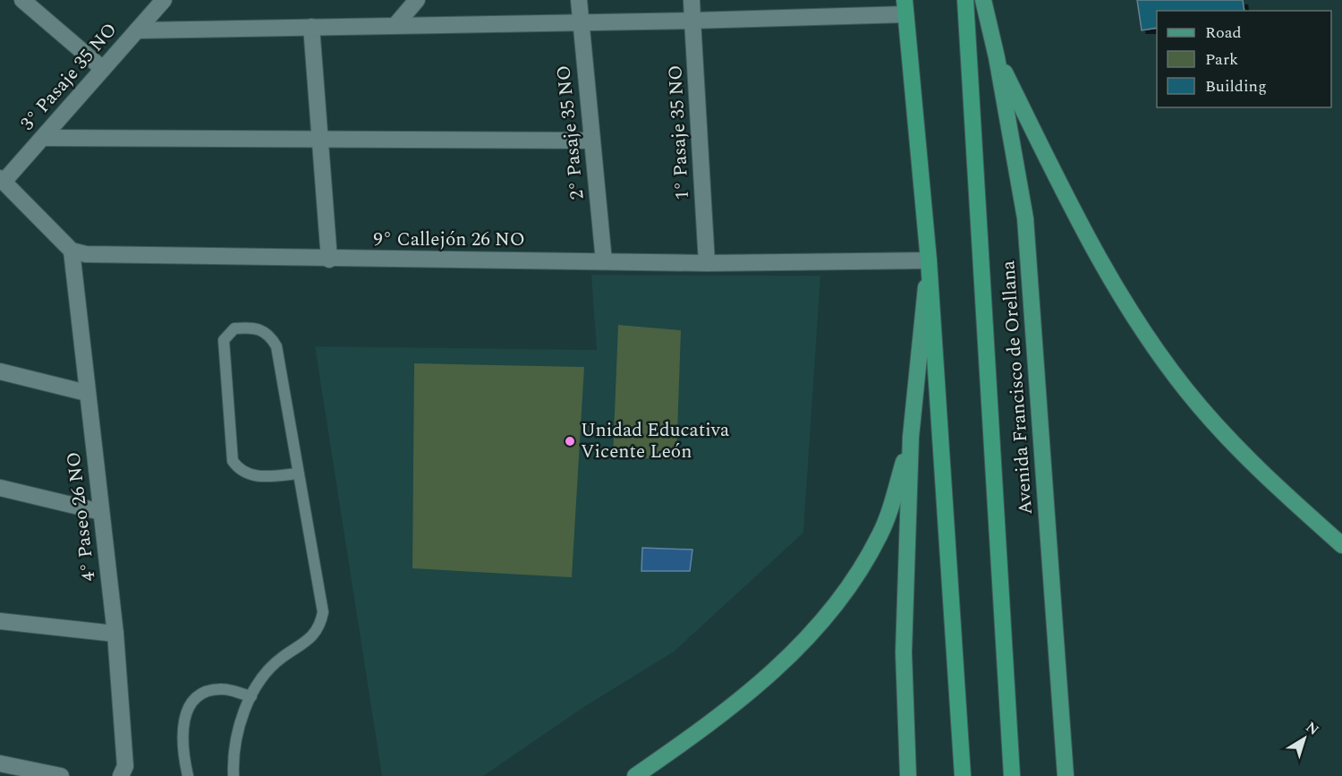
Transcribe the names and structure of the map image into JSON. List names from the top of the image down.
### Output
{
  "streets": {
    "highway": ["Avenida Francisco de Orellana"],
    "street": [
      "3° Pasaje 35 NO",
      "2° Pasaje 35 NO",
      "1° Pasaje 35 NO",
      "9° Callejón 26 NO",
      "4° Paseo 26 NO"
    ]
  },
  "crossings": [
    ["2° Pasaje 35 NO", "9° Callejón 26 NO"],
    ["1° Pasaje 35 NO", "9° Callejón 26 NO"],
    ["9° Callejón 26 NO", "4° Paseo 26 NO"]
  ],
  "places": ["Unidad Educativa Vicente León"],
  "legend": ["Road", "Park", "Building"],
  "north": "top right"
}
